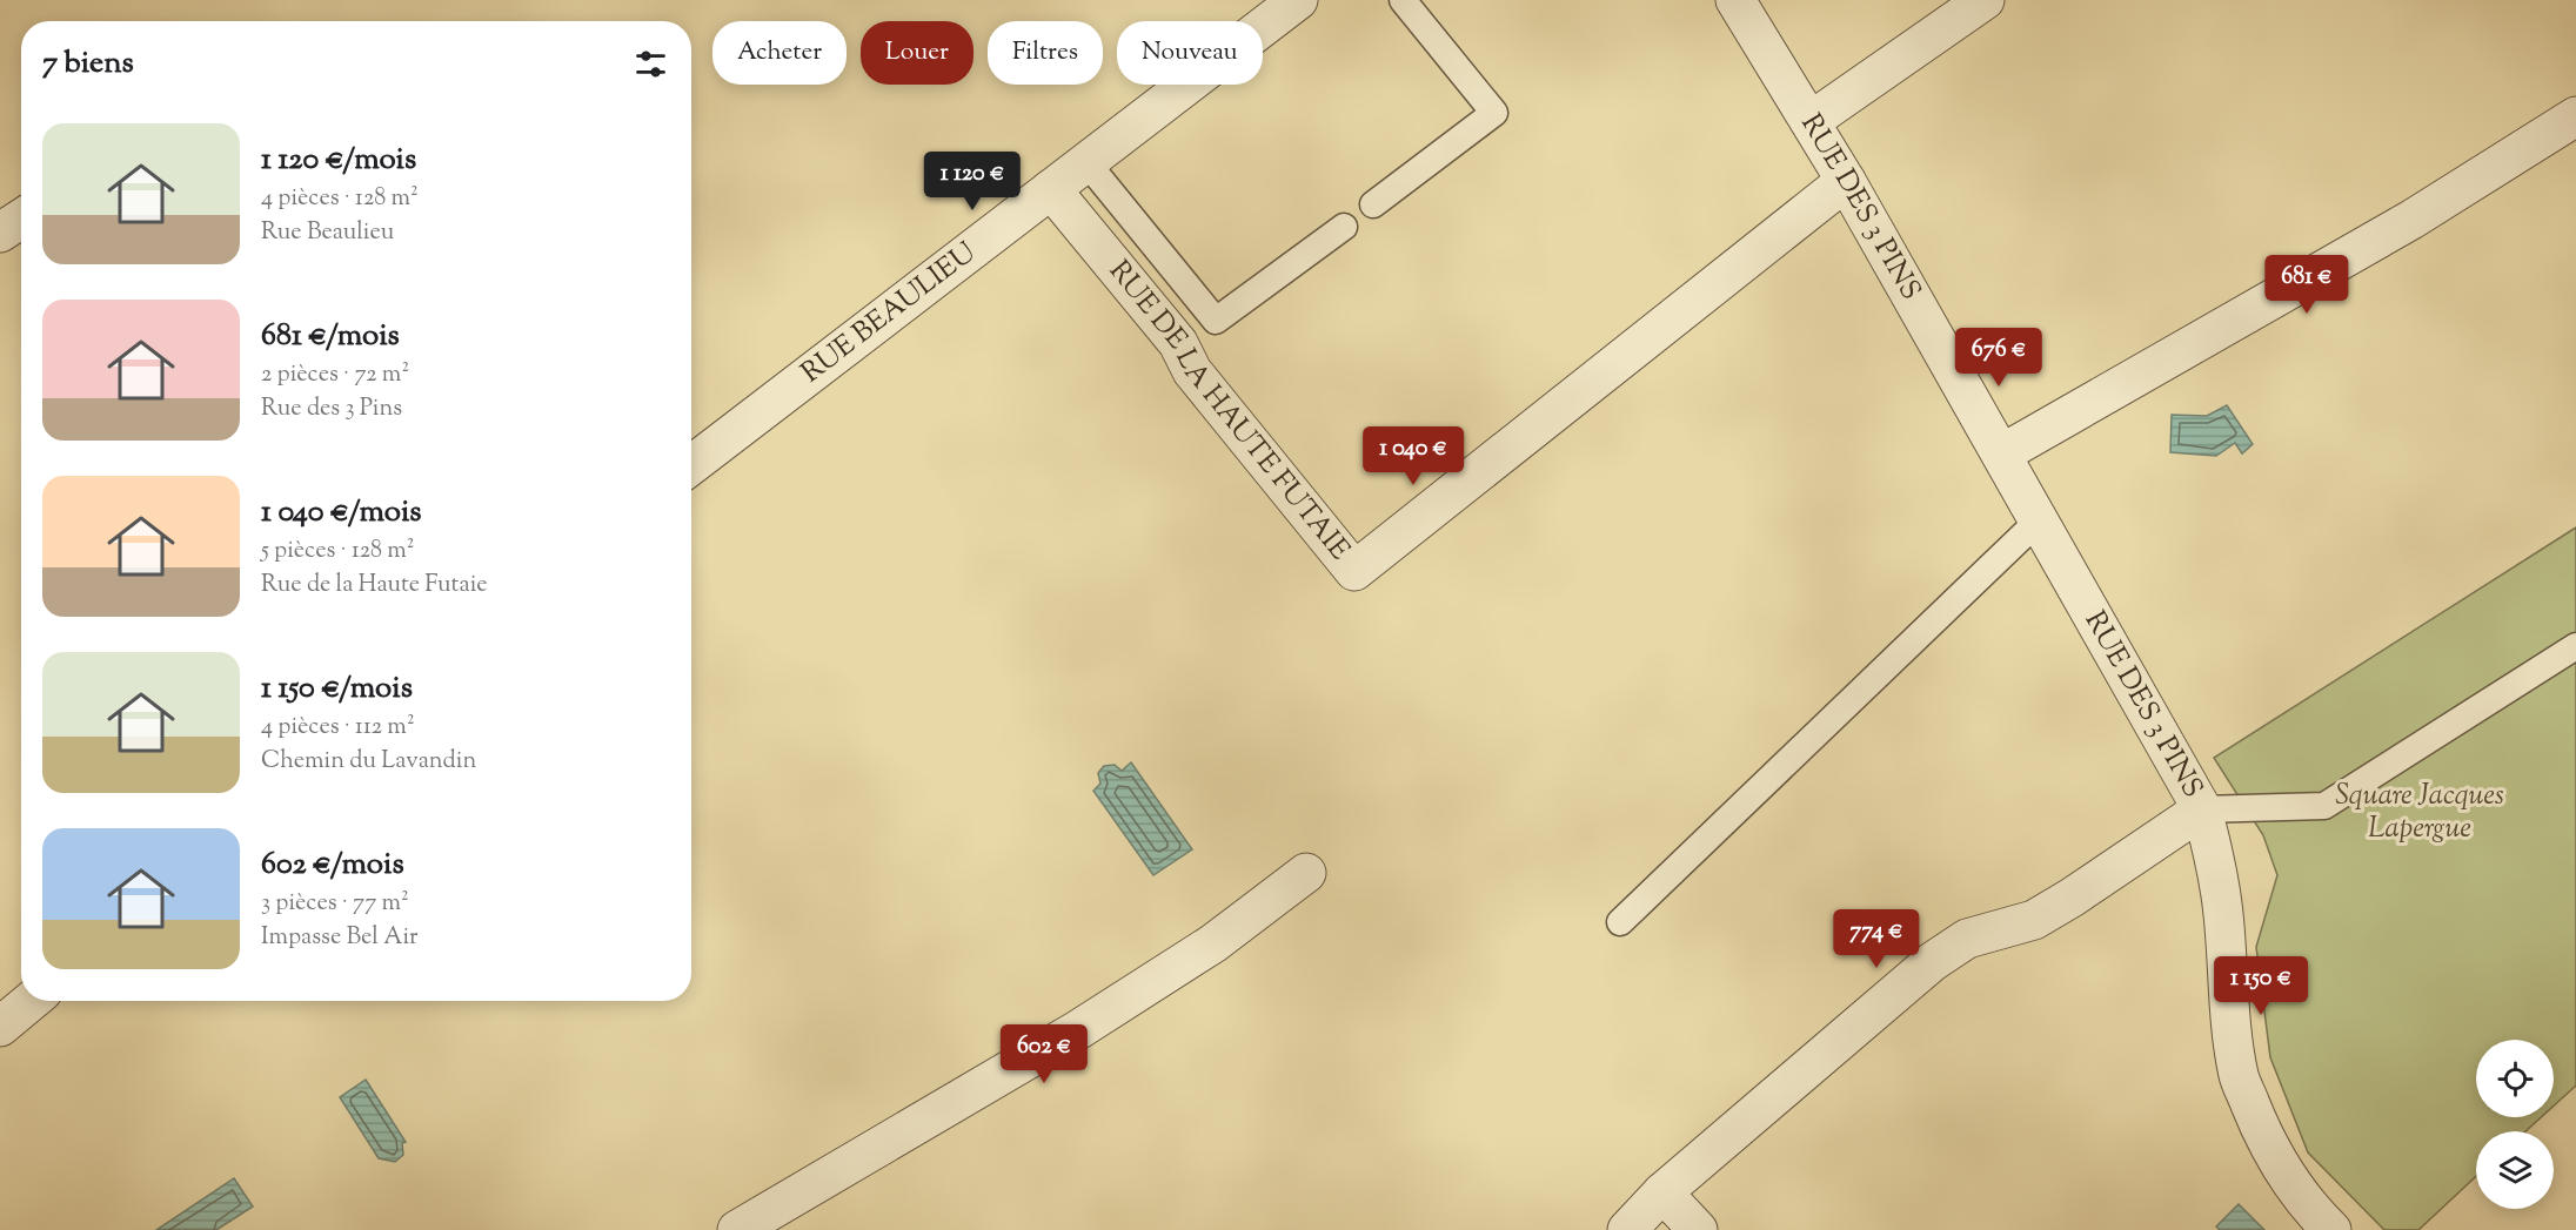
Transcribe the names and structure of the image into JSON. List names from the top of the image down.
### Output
{
  "streets": {
    "street": ["RUE DES 3 PINS", "RUE BEAULIEU", "RUE DE LA HAUTE FUTAIE"]
  },
  "crossings": [
    ["RUE DES 3 PINS", "RUE DE LA HAUTE FUTAIE"],
    ["RUE BEAULIEU", "RUE DE LA HAUTE FUTAIE"]
  ],
  "parks": ["Square Jacques Lapergue"],
  "page": {
    "chip": [
      "Acheter",
      "Louer",
      "Filtres",
      "Nouveau"
    ],
    "heading": "7 biens",
    "list": [
      {
        "name": "1 120 €/mois",
        "note": "4 pièces · 128 m² · Rue Beaulieu"
      },
      {
        "name": "681 €/mois",
        "note": "2 pièces · 72 m² · Rue des 3 Pins"
      },
      {
        "name": "1 040 €/mois",
        "note": "5 pièces · 128 m² · Rue de la Haute Futaie"
      },
      {
        "name": "1 150 €/mois",
        "note": "4 pièces · 112 m² · Chemin du Lavandin"
      },
      {
        "name": "602 €/mois",
        "note": "3 pièces · 77 m² · Impasse Bel Air"
      }
    ],
    "price": [
      "1 120 €",
      "681 €",
      "676 €",
      "1 040 €",
      "774 €",
      "1 150 €",
      "602 €"
    ]
  }
}
